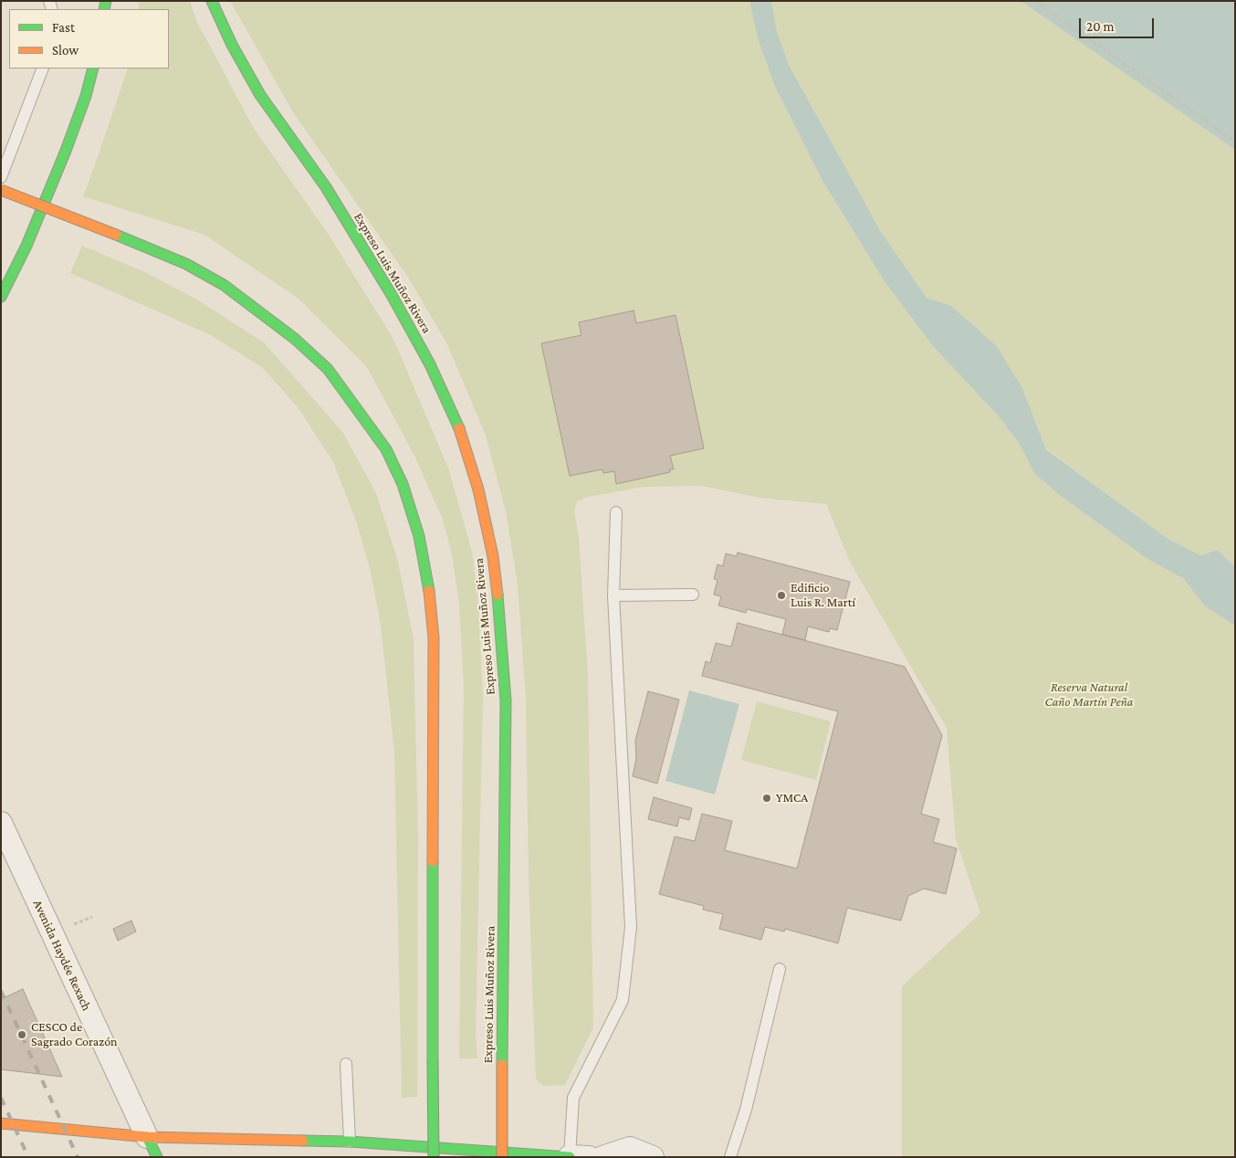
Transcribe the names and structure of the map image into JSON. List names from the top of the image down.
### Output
{
  "streets": {
    "main road": ["Expreso Luis Muñoz Rivera"],
    "street": ["Avenida Haydée Rexach"]
  },
  "parks": ["Reserva Natural Caño Martín Peña"],
  "places": ["Edificio Luis R. Martí", "YMCA", "CESCO de Sagrado Corazón"],
  "legend": ["Fast", "Slow"],
  "scale_bar": "20 m"
}
